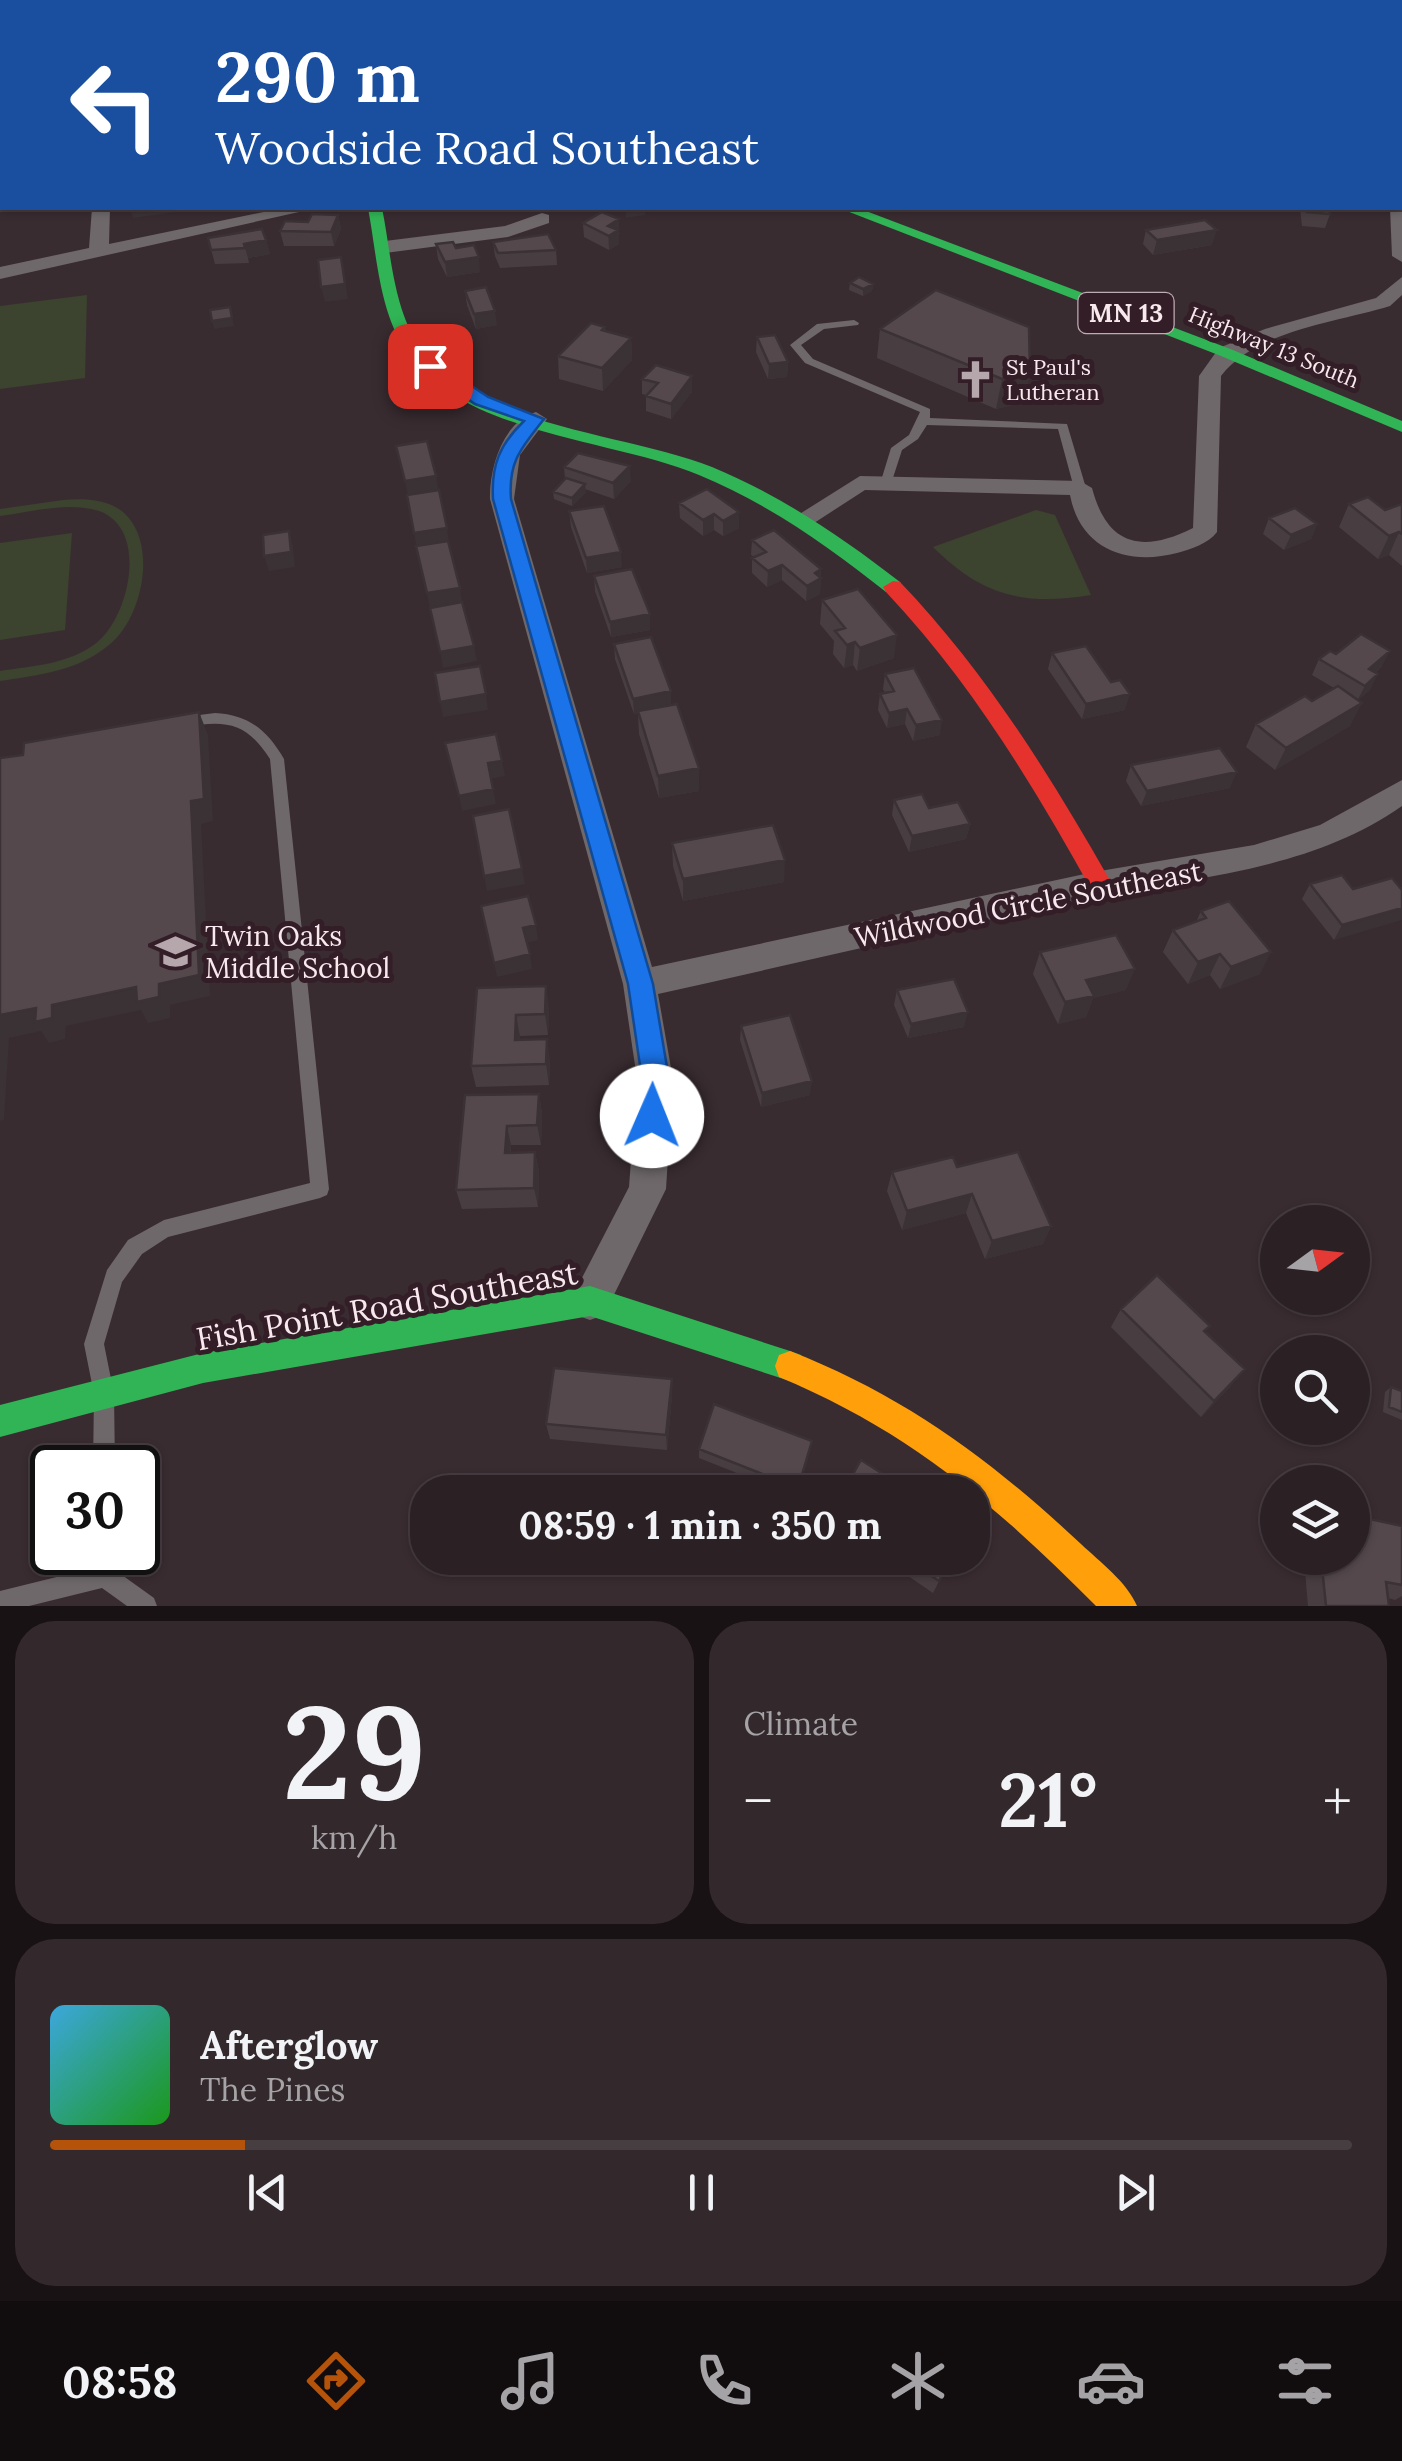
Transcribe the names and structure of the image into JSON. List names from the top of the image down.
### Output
{
  "streets": {
    "street": [
      "MN 13",
      "Highway 13 South",
      "Wildwood Circle Southeast",
      "Fish Point Road Southeast"
    ]
  },
  "places": {
    "church": ["St Paul's Lutheran"],
    "school or university": ["Twin Oaks Middle School"]
  },
  "north": "right",
  "page": {
    "turn": ["290 m", "Woodside Road Southeast"],
    "limit": "30",
    "trip": "08:59 · 1 min · 350 m",
    "tile": [
      ["29", "km/h"],
      "Climate"
    ],
    "heat": ["−", "21°", "+"],
    "song": ["Afterglow", "The Pines"],
    "tabs": "08:58"
  }
}
